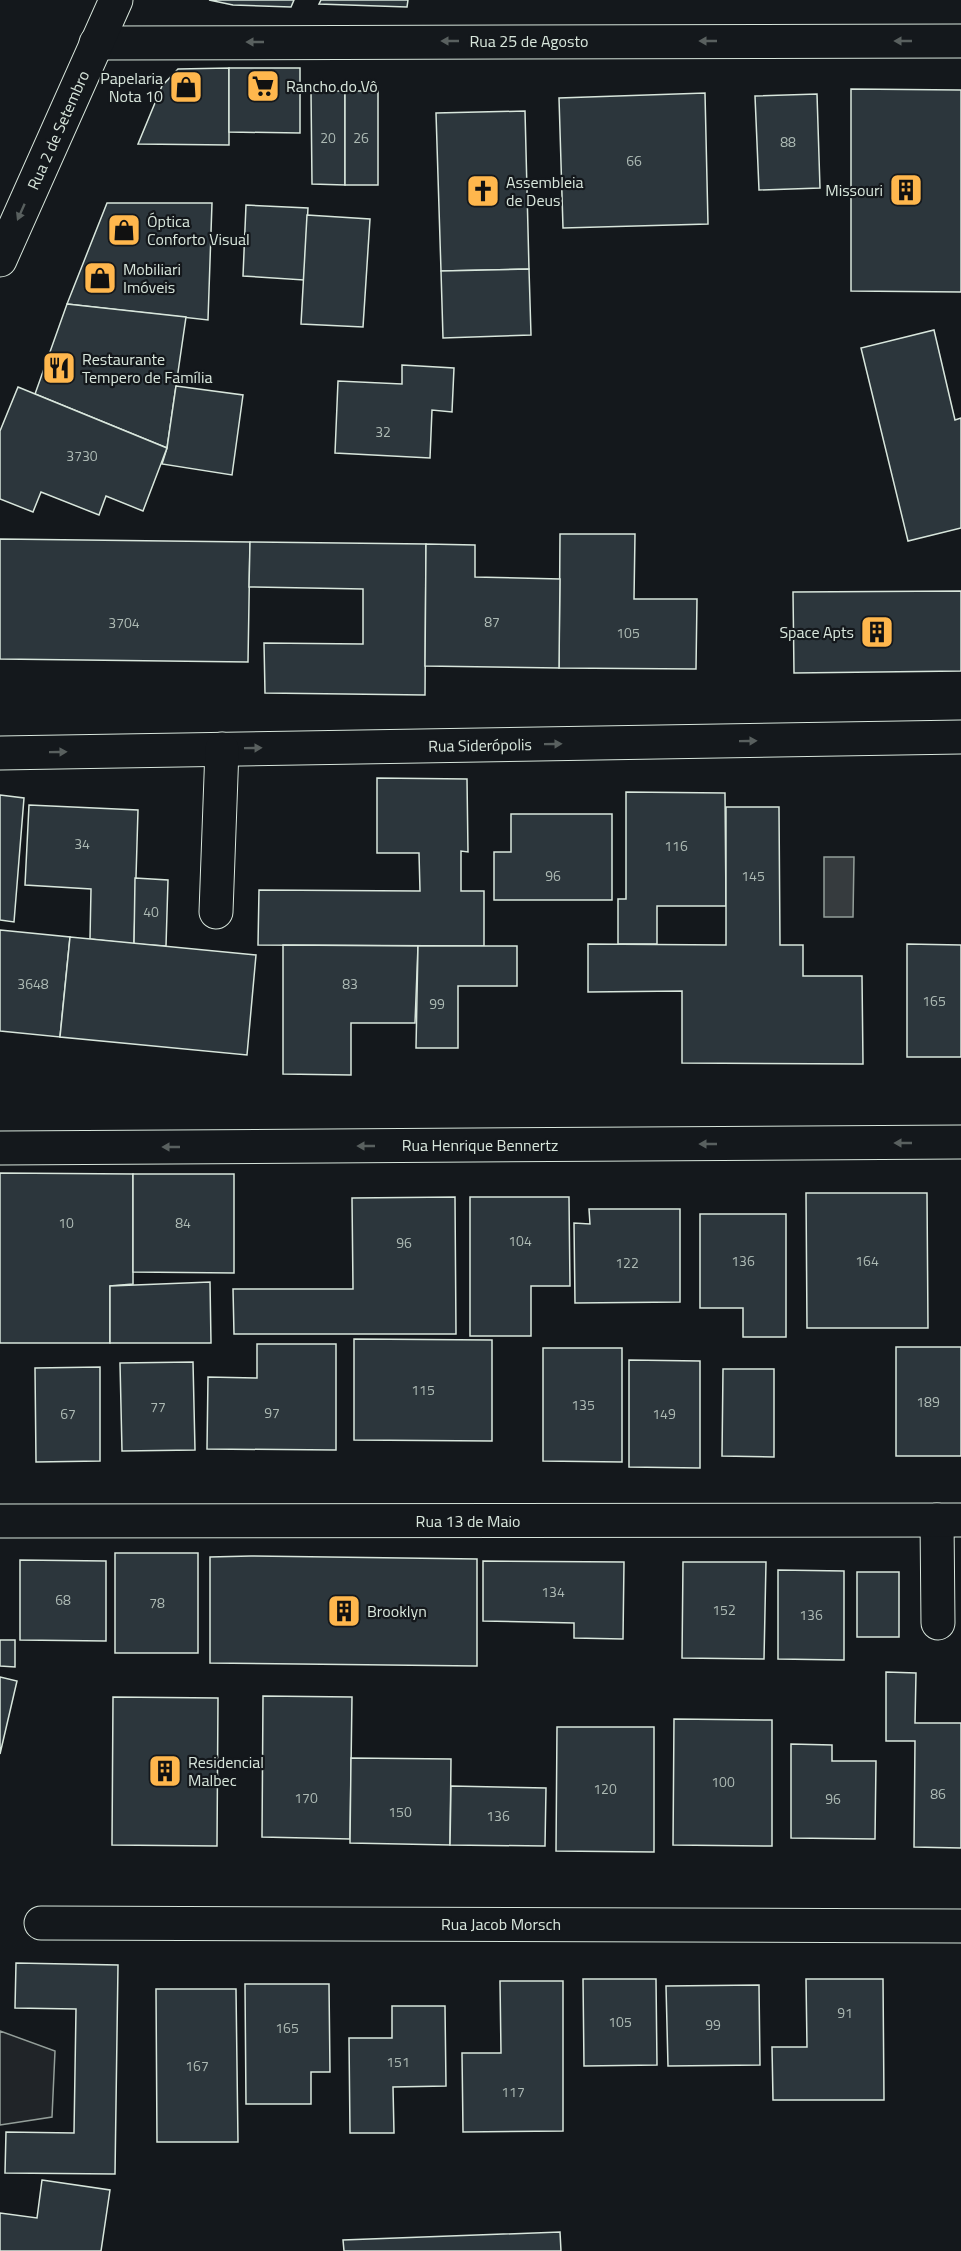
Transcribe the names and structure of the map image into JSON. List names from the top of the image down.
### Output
{
  "streets": {
    "street": [
      "Rua 25 de Agosto",
      "Rua 2 de Setembro",
      "Rua Siderópolis",
      "Rua Henrique Bennertz",
      "Rua 13 de Maio",
      "Rua Jacob Morsch"
    ]
  },
  "crossings": [
    ["Rua 25 de Agosto", "Rua 2 de Setembro"]
  ],
  "one_way": [
    "Rua 25 de Agosto",
    "Rua 2 de Setembro",
    "Rua Siderópolis",
    "Rua Henrique Bennertz"
  ],
  "places": {
    "supermarket": ["Rancho do Vô"],
    "shop": ["Papelaria Nota 10", "Óptica Conforto Visual", "Mobiliari Imóveis"],
    "building": [
      "Missouri",
      "Space Apts",
      "Brooklyn",
      "Residencial Malbec"
    ],
    "church": ["Assembleia de Deus"],
    "restaurant": ["Restaurante Tempero de Família"]
  },
  "house_numbers": [
    "20",
    "26",
    "88",
    "66",
    "32",
    "3730",
    "87",
    "3704",
    "105",
    "34",
    "116",
    "96",
    "145",
    "40",
    "3648",
    "83",
    "165",
    "99",
    "10",
    "84",
    "104",
    "96",
    "136",
    "164",
    "122",
    "115",
    "189",
    "135",
    "77",
    "97",
    "67",
    "149",
    "134",
    "68",
    "78",
    "152",
    "136",
    "100",
    "120",
    "86",
    "170",
    "96",
    "150",
    "136",
    "91",
    "105",
    "99",
    "165",
    "151",
    "167",
    "117"
  ]
}
